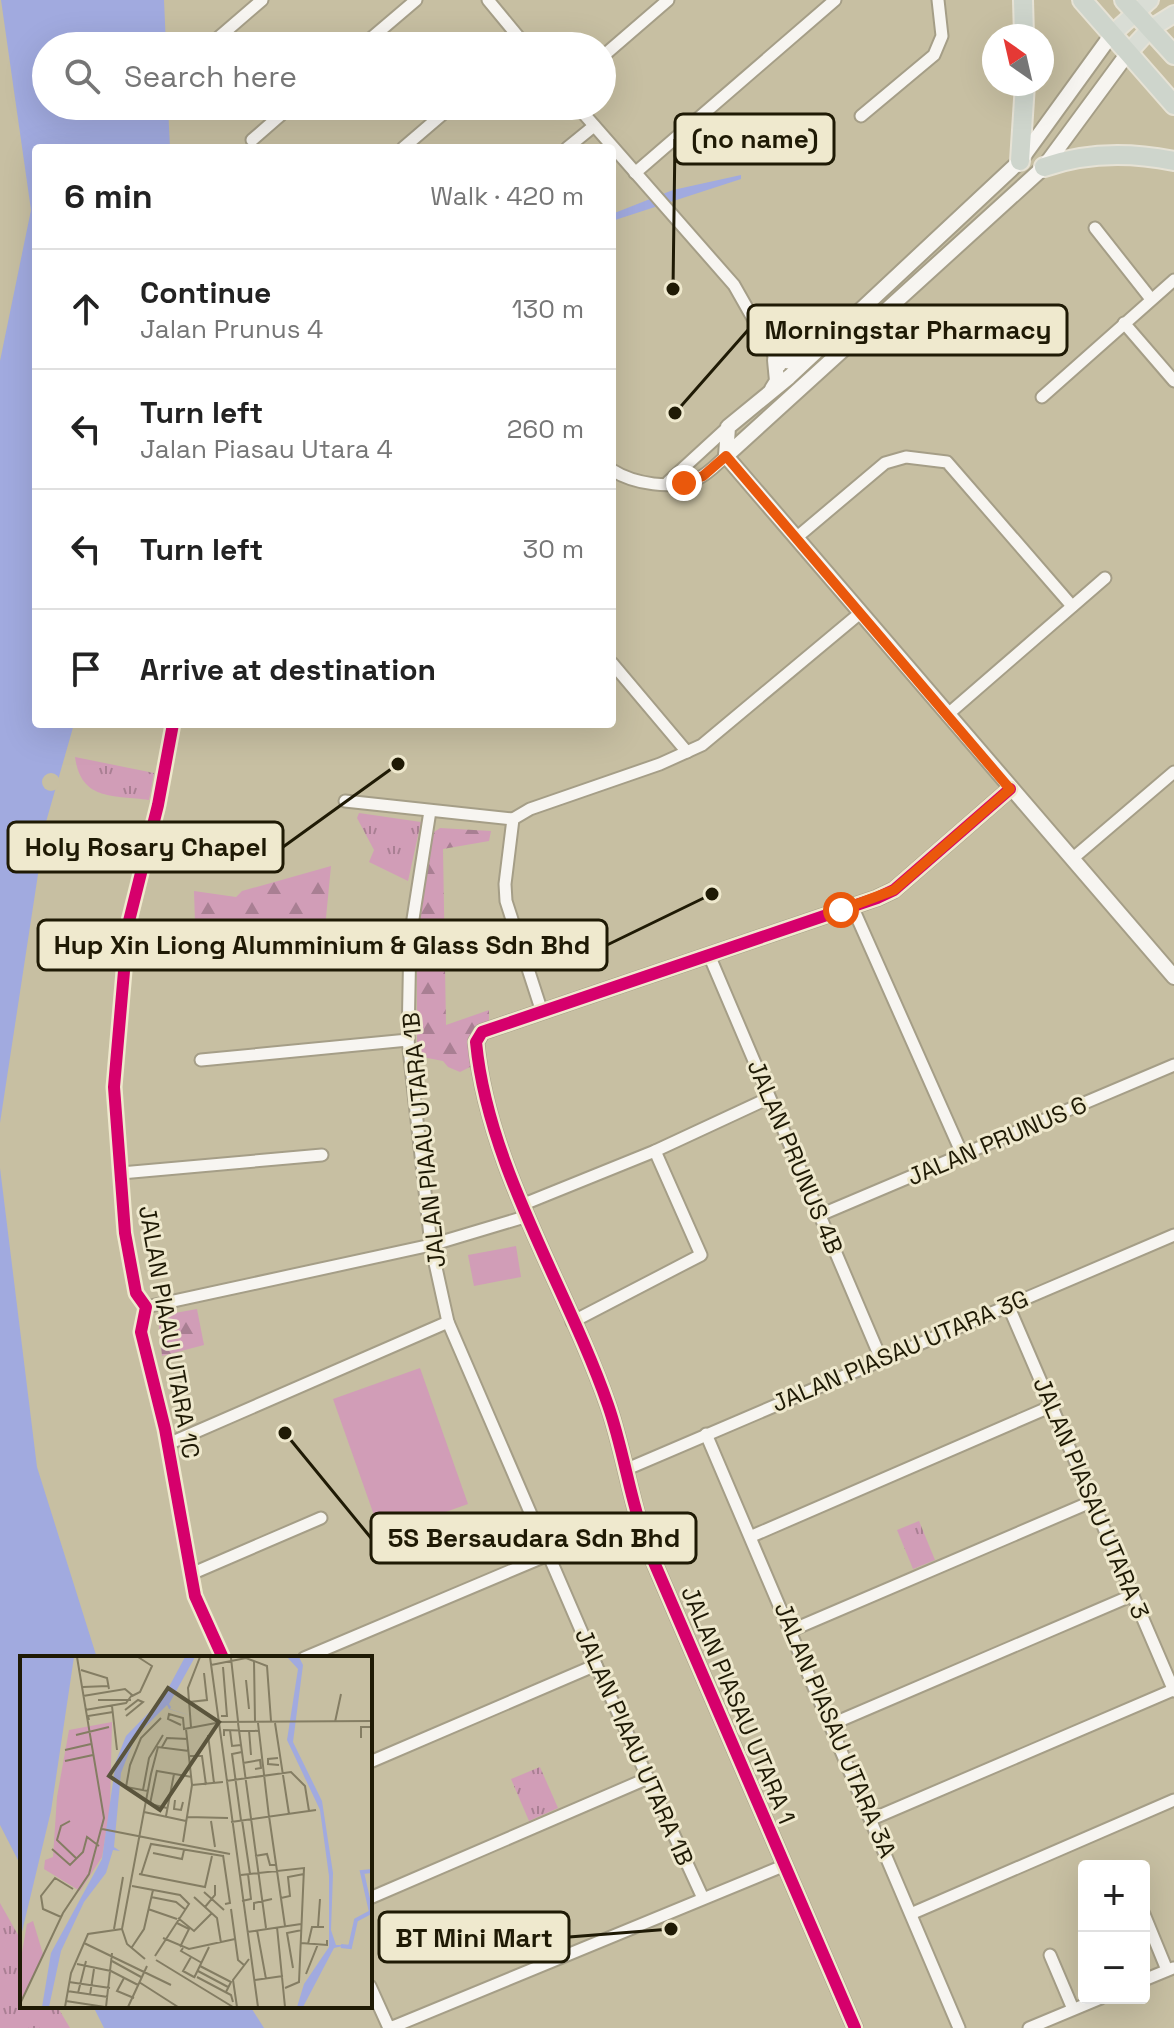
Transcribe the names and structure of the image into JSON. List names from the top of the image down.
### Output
{
  "streets": {
    "street": [
      "JALAN PIAAU UTARA 1B",
      "JALAN PRUNUS 6",
      "JALAN PRUNUS 4B",
      "JALAN PIAAU UTARA 1C",
      "JALAN PIASAU UTARA 3G",
      "JALAN PIASAU UTARA 3",
      "JALAN PIASAU UTARA 1",
      "JALAN PIASAU UTARA 3A"
    ]
  },
  "crossings": [
    ["JALAN PRUNUS 6", "JALAN PRUNUS 4B"],
    ["JALAN PRUNUS 4B", "JALAN PIASAU UTARA 3G"],
    ["JALAN PIASAU UTARA 3G", "JALAN PIASAU UTARA 3"],
    ["JALAN PIASAU UTARA 3G", "JALAN PIASAU UTARA 1"],
    ["JALAN PIASAU UTARA 3G", "JALAN PIASAU UTARA 3A"]
  ],
  "places": [
    "(no name)",
    "Morningstar Pharmacy",
    "Holy Rosary Chapel",
    "Hup Xin Liong Alumminium & Glass Sdn Bhd",
    "5S Bersaudara Sdn Bhd",
    "BT Mini Mart"
  ],
  "north": "top left",
  "page": {
    "search": "Search here",
    "heading": ["6 min", "Walk · 420 m"],
    "list": [
      ["Continue", "Jalan Prunus 4", "130 m"],
      ["Turn left", "Jalan Piasau Utara 4", "260 m"],
      ["Turn left", "30 m"],
      "Arrive at destination"
    ],
    "map_buttons": ["+", "−"]
  }
}
